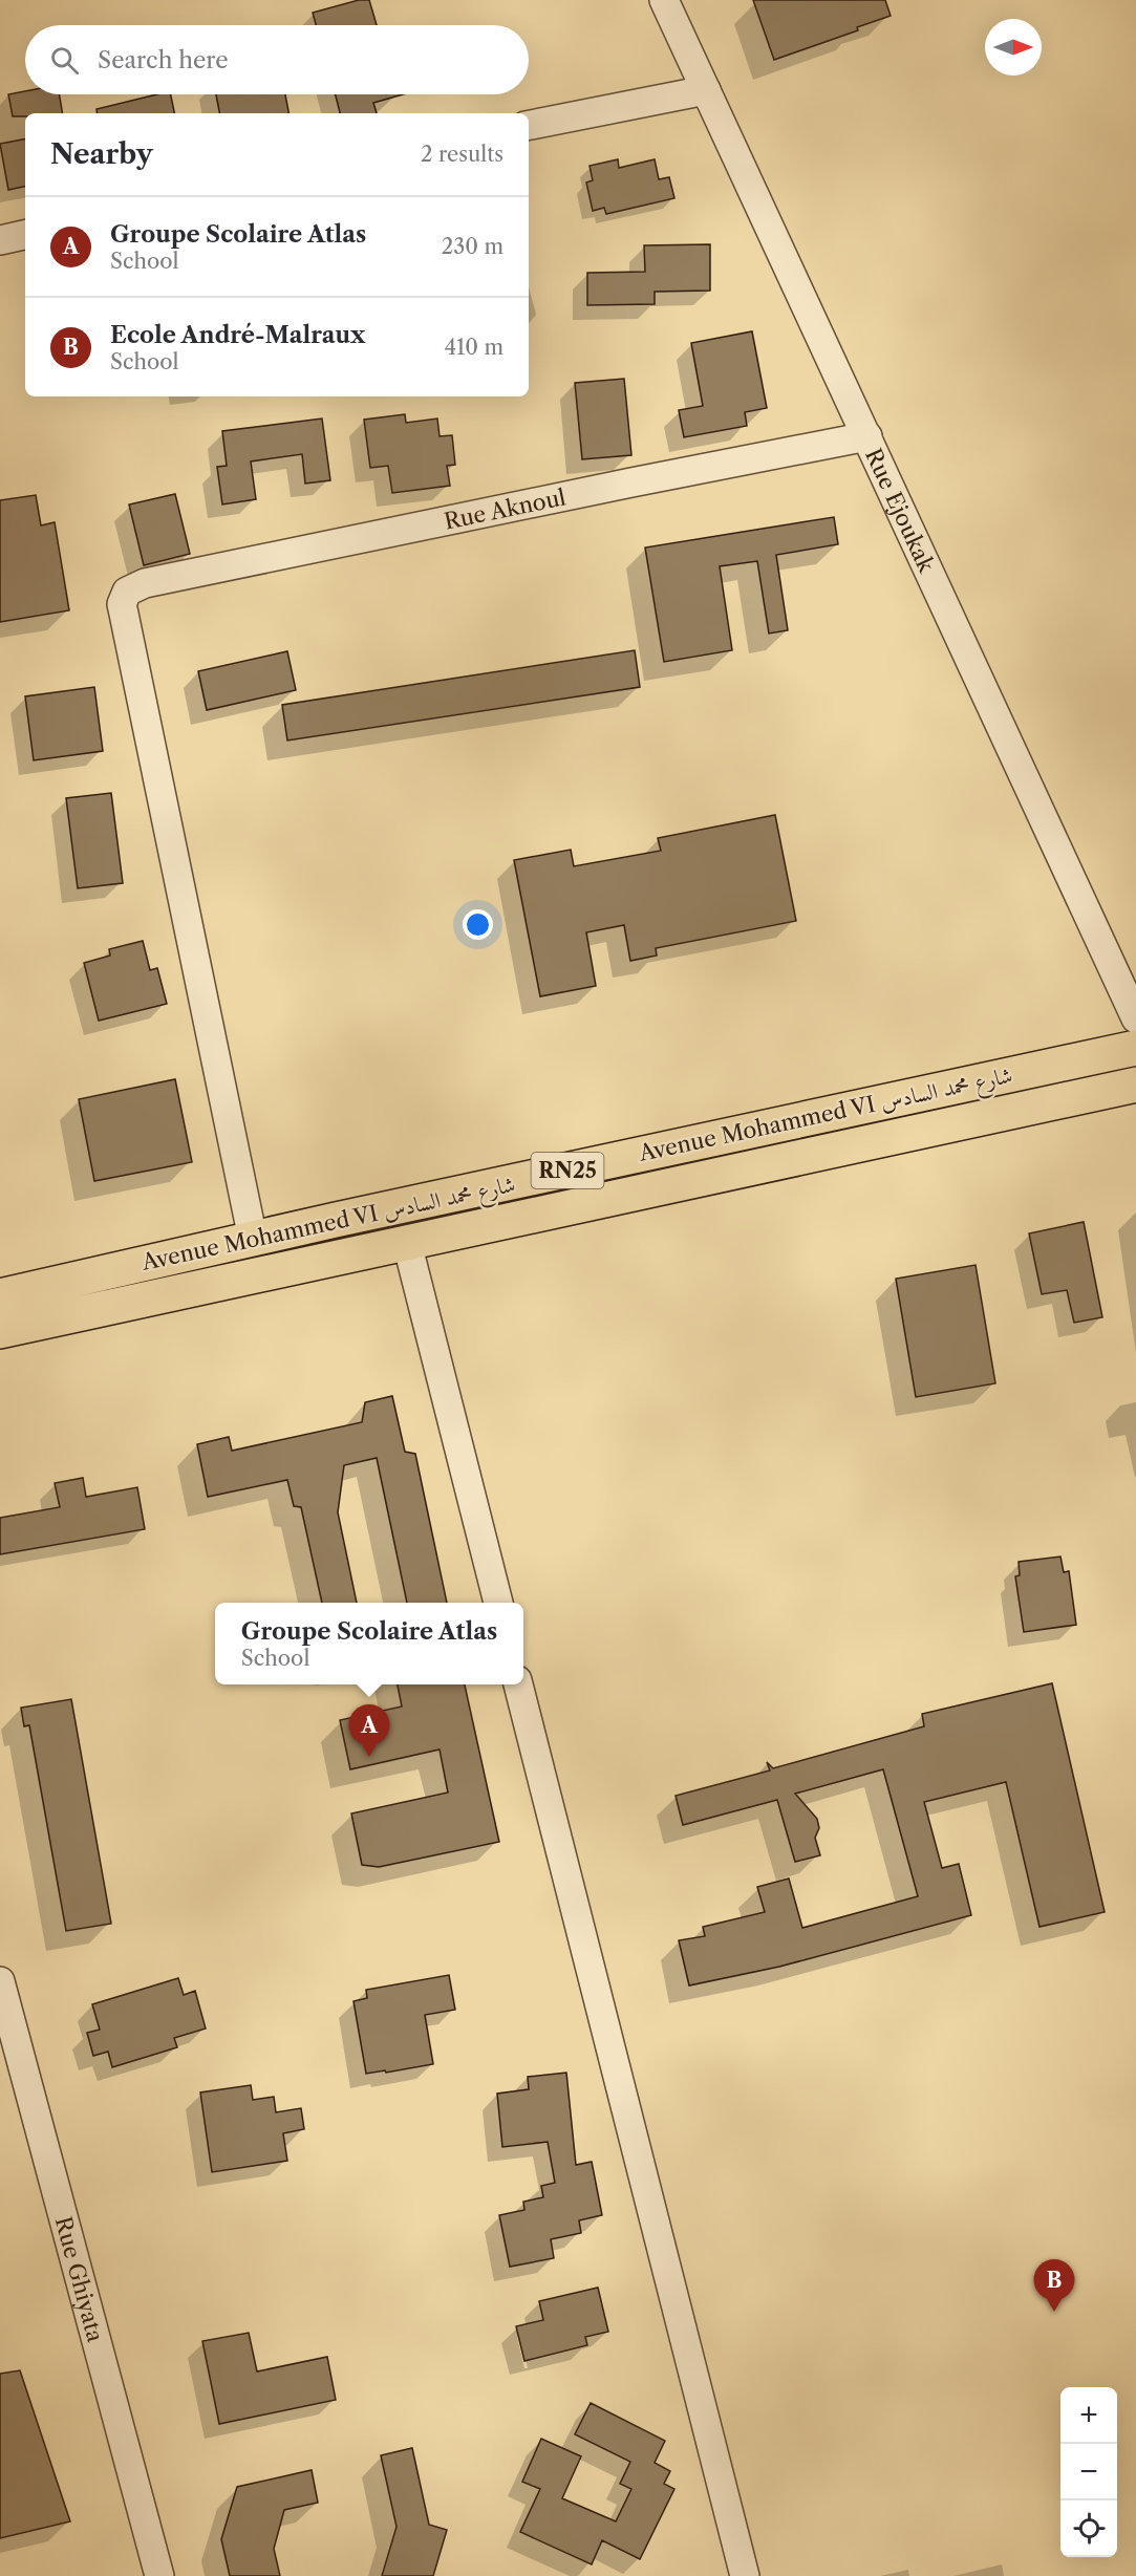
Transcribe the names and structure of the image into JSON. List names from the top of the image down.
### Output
{
  "streets": {
    "main road": ["Avenue Mohammed VI شارع محمد السادس", "RN25"],
    "street": ["Rue Aknoul", "Rue Ejoukak", "Rue Ghiyata"]
  },
  "crossings": [
    ["Rue Aknoul", "Rue Ejoukak"],
    ["Rue Aknoul", "Avenue Mohammed VI شارع محمد السادس"]
  ],
  "north": "right",
  "page": {
    "search": "Search here",
    "heading": ["Nearby", "2 results"],
    "list": [
      {
        "mark": "A",
        "name": "Groupe Scolaire Atlas",
        "note": "School",
        "value": "230 m"
      },
      {
        "mark": "B",
        "name": "Ecole André-Malraux",
        "note": "School",
        "value": "410 m"
      }
    ],
    "popup": ["Groupe Scolaire Atlas", "School"],
    "pins": ["A", "B"],
    "map_buttons": ["+", "−"]
  }
}
